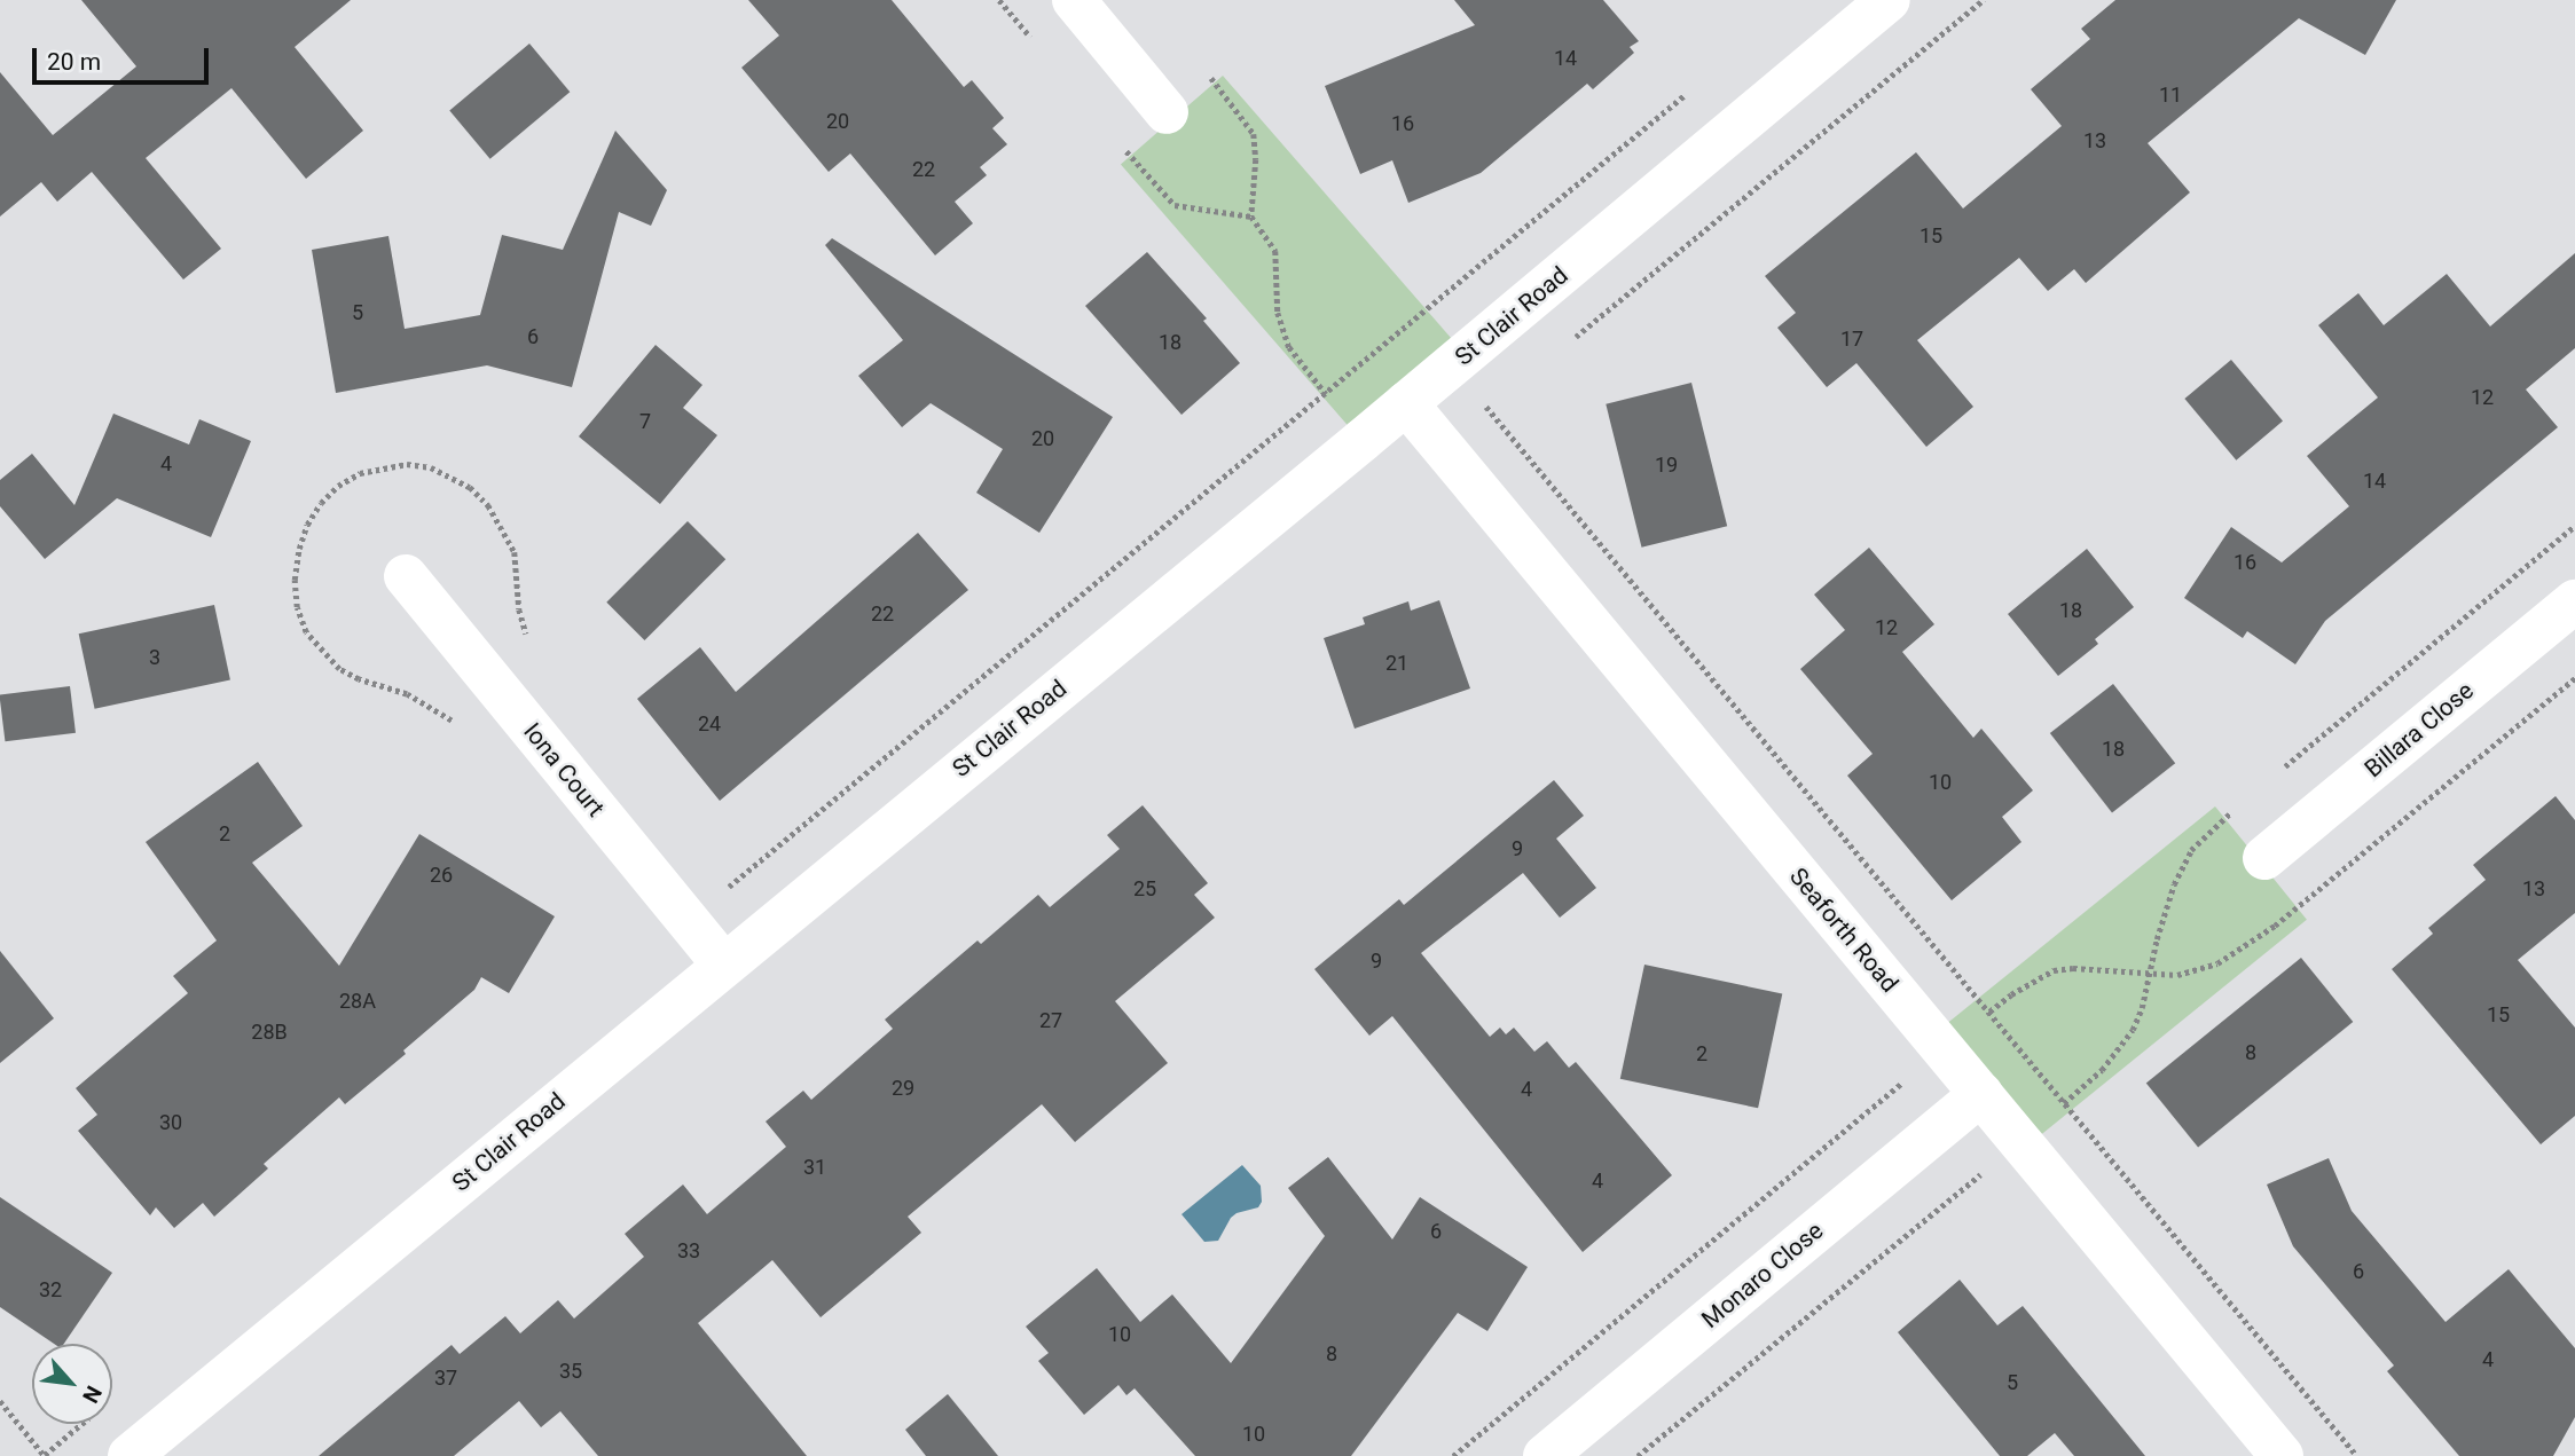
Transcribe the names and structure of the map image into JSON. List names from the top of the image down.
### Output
{
  "streets": {
    "street": [
      "St Clair Road",
      "Billara Close",
      "Iona Court",
      "Seaforth Road",
      "Monaro Close"
    ]
  },
  "crossings": [
    ["St Clair Road", "Iona Court"],
    ["St Clair Road", "Seaforth Road"],
    ["Seaforth Road", "Monaro Close"]
  ],
  "house_numbers": [
    "14",
    "11",
    "20",
    "16",
    "13",
    "22",
    "15",
    "5",
    "6",
    "17",
    "18",
    "12",
    "7",
    "20",
    "4",
    "19",
    "14",
    "16",
    "18",
    "22",
    "12",
    "3",
    "21",
    "24",
    "18",
    "10",
    "2",
    "9",
    "26",
    "25",
    "13",
    "9",
    "28A",
    "15",
    "27",
    "28B",
    "8",
    "2",
    "29",
    "4",
    "30",
    "31",
    "4",
    "6",
    "33",
    "6",
    "32",
    "10",
    "8",
    "4",
    "35",
    "37",
    "5",
    "10"
  ],
  "scale_bar": "20 m",
  "north": "bottom right"
}
